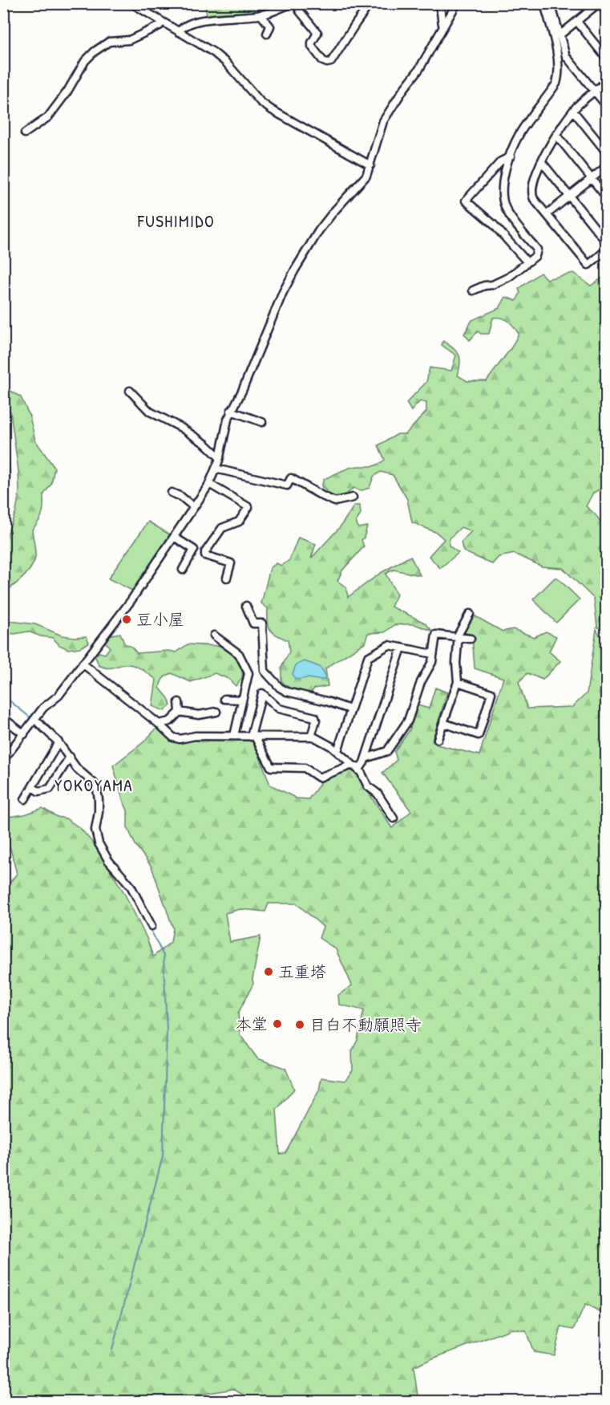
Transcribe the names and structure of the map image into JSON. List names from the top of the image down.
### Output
{
  "districts": ["FUSHIMIDO", "YOKOYAMA"],
  "places": [
    "豆小屋",
    "五重塔",
    "本堂",
    "目白不動願照寺"
  ]
}
